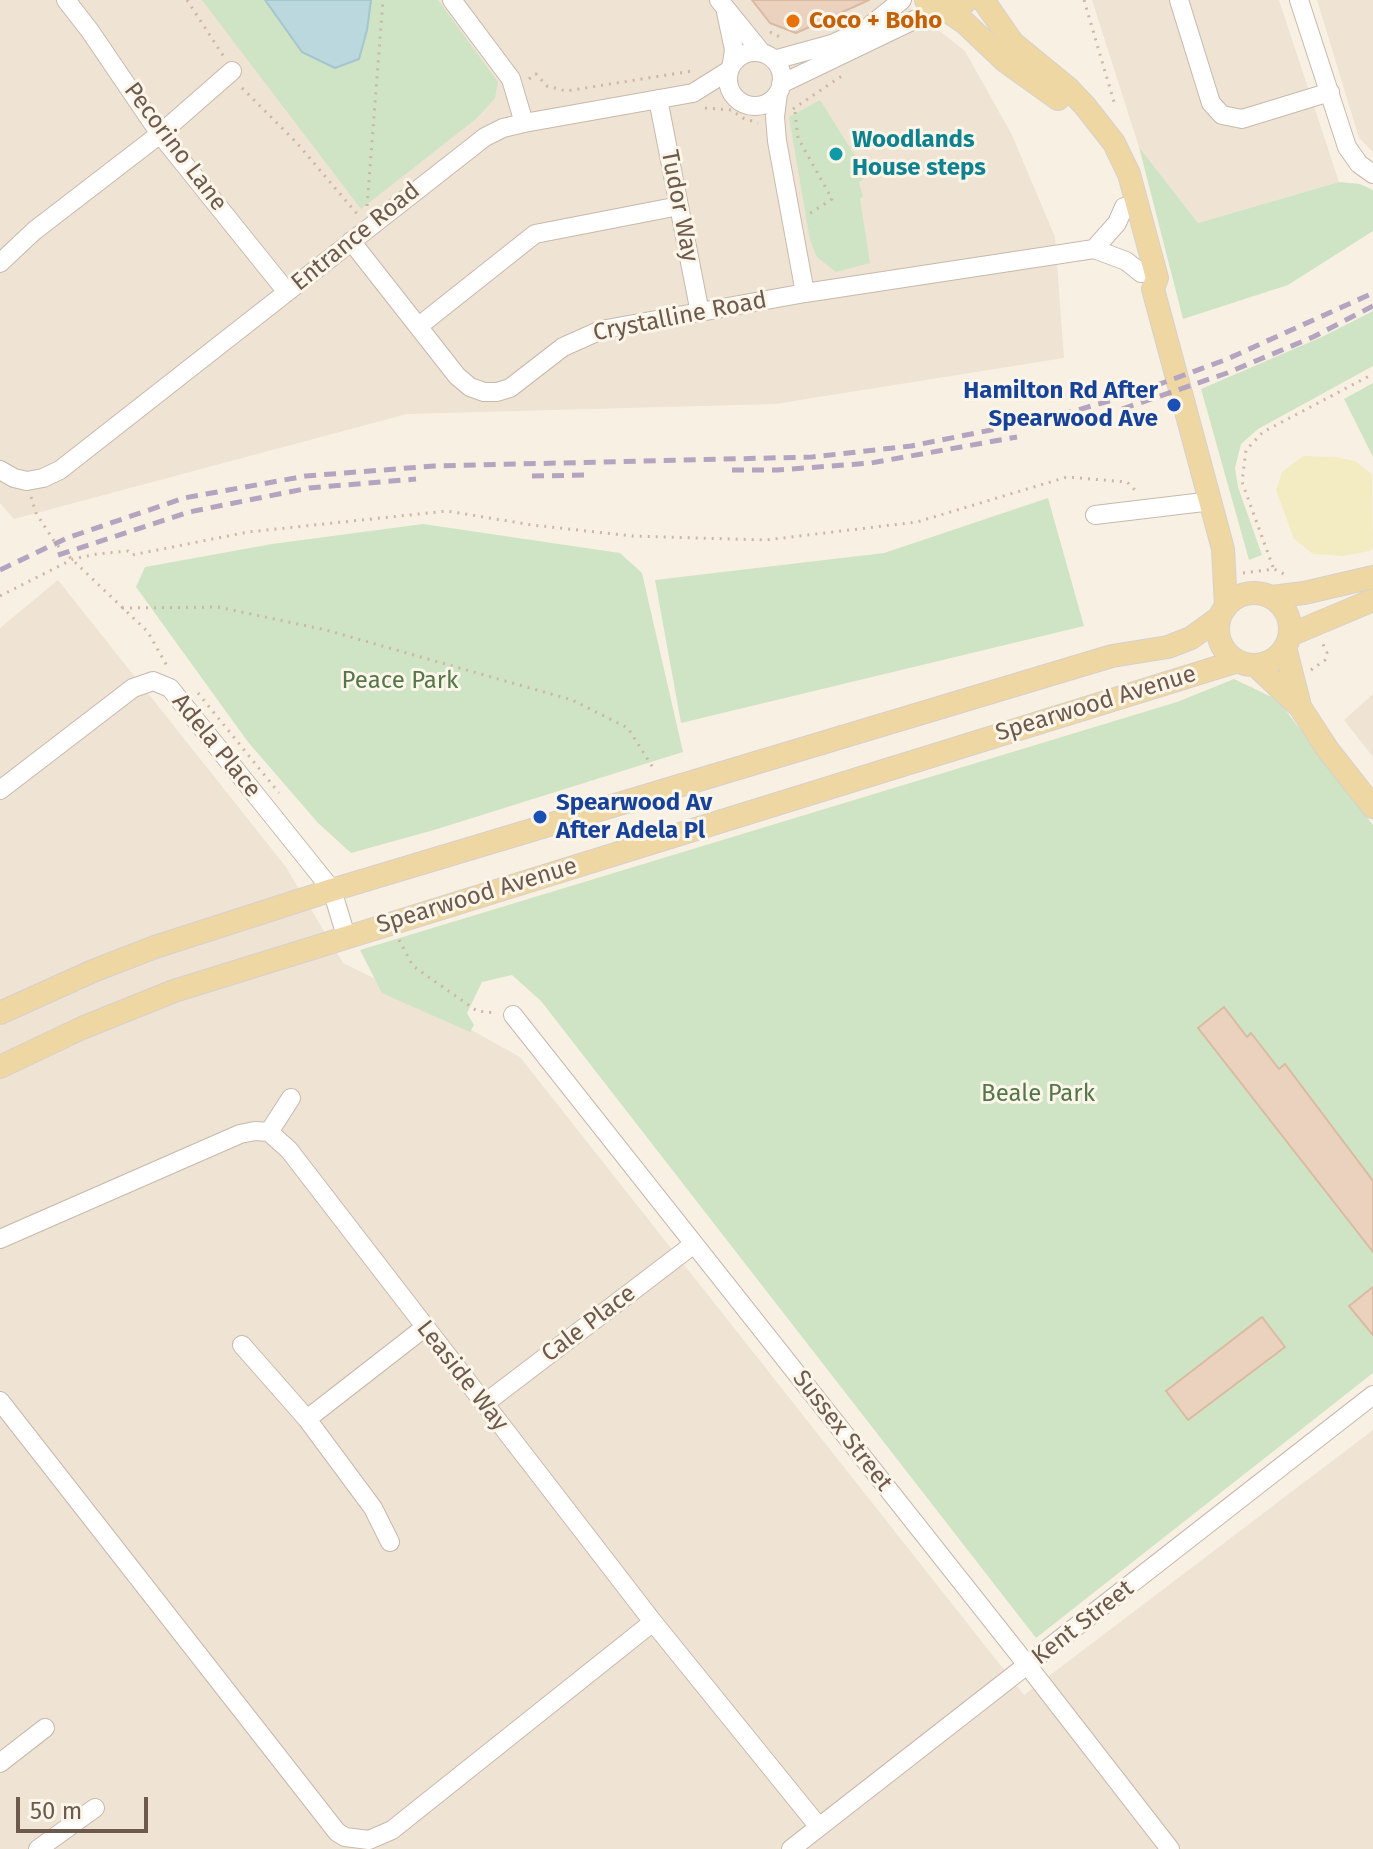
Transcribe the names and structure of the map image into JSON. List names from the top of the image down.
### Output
{
  "streets": {
    "main road": ["Spearwood Avenue"],
    "street": [
      "Pecorino Lane",
      "Tudor Way",
      "Entrance Road",
      "Crystalline Road",
      "Adela Place",
      "Cale Place",
      "Leaside Way",
      "Sussex Street",
      "Kent Street"
    ]
  },
  "crossings": [
    ["Pecorino Lane", "Entrance Road"],
    ["Tudor Way", "Entrance Road"],
    ["Tudor Way", "Crystalline Road"],
    ["Entrance Road", "Crystalline Road"],
    ["Spearwood Avenue", "Adela Place"],
    ["Cale Place", "Leaside Way"],
    ["Cale Place", "Sussex Street"],
    ["Leaside Way", "Kent Street"],
    ["Sussex Street", "Kent Street"]
  ],
  "parks": ["Peace Park", "Beale Park"],
  "places": [
    "Coco + Boho",
    "Woodlands House steps",
    "Hamilton Rd After Spearwood Ave",
    "Spearwood Av After Adela Pl"
  ],
  "scale_bar": "50 m"
}
